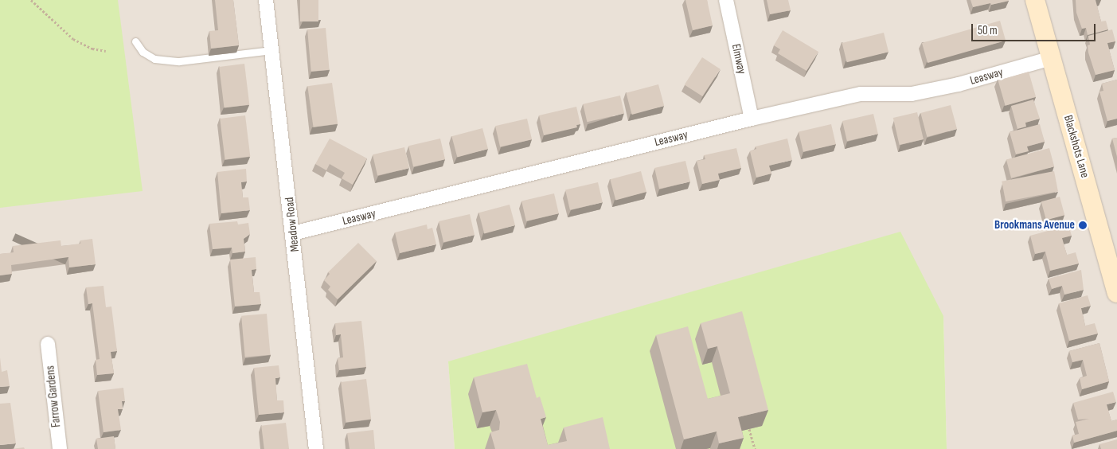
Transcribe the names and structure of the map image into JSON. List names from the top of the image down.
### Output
{
  "streets": {
    "street": [
      "Elmway",
      "Leasway",
      "Blackshots Lane",
      "Meadow Road",
      "Farrow Gardens"
    ]
  },
  "crossings": [
    ["Elmway", "Leasway"],
    ["Leasway", "Blackshots Lane"],
    ["Leasway", "Meadow Road"]
  ],
  "places": ["Brookmans Avenue"],
  "scale_bar": "50 m"
}
